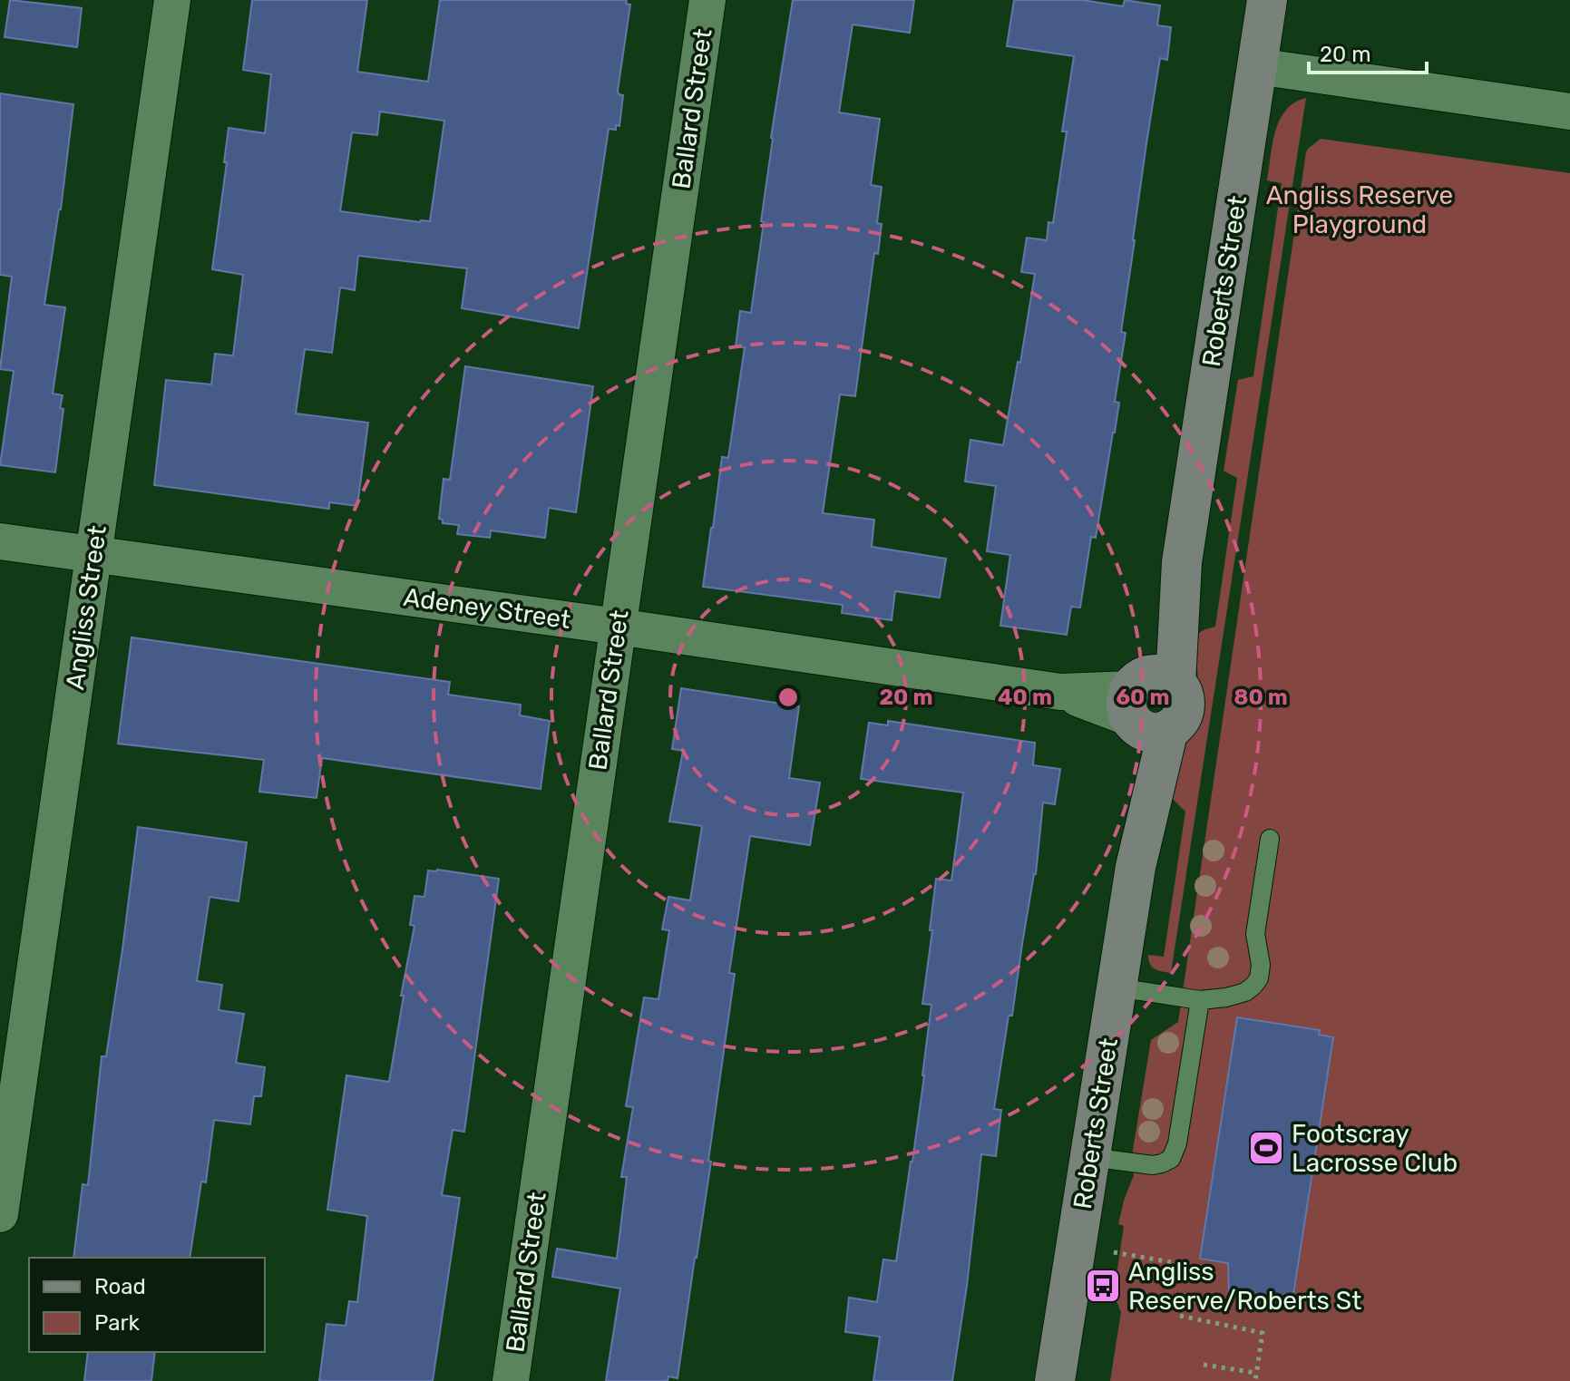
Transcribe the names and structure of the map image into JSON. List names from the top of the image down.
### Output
{
  "streets": {
    "street": [
      "Ballard Street",
      "Roberts Street",
      "Angliss Street",
      "Adeney Street"
    ]
  },
  "crossings": [
    ["Ballard Street", "Adeney Street"],
    ["Roberts Street", "Adeney Street"],
    ["Angliss Street", "Adeney Street"]
  ],
  "parks": ["Angliss Reserve Playground"],
  "places": {
    "sports": ["Footscray Lacrosse Club"],
    "bus stop": ["Angliss Reserve/Roberts St"]
  },
  "legend": ["Road", "Park"],
  "scale_bar": "20 m",
  "rings": [
    "20 m",
    "40 m",
    "60 m",
    "80 m"
  ]
}
